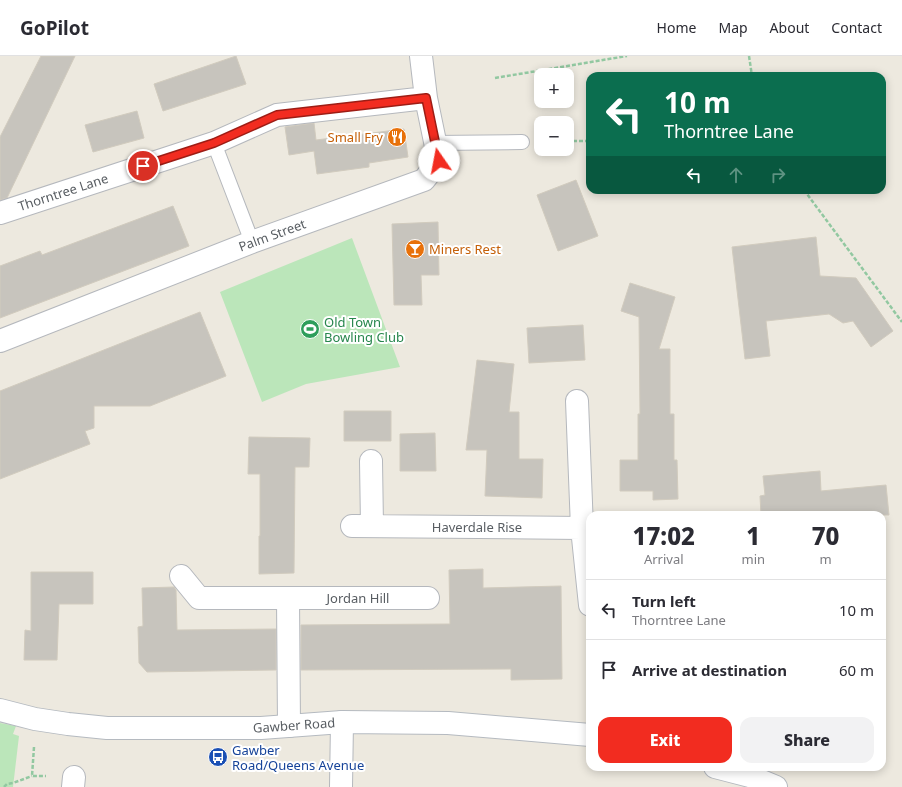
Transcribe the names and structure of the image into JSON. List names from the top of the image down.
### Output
{
  "streets": {
    "street": [
      "Thorntree Lane",
      "Palm Street",
      "Haverdale Rise",
      "Jordan Hill",
      "Gawber Road"
    ]
  },
  "crossings": [
    ["Thorntree Lane", "Palm Street"]
  ],
  "places": {
    "restaurant": ["Small Fry"],
    "bar": ["Miners Rest"],
    "sports": ["Old Town Bowling Club"],
    "bus stop": ["Gawber Road/Queens Avenue"]
  },
  "page": {
    "header": "GoPilot",
    "nav": [
      "Home",
      "Map",
      "About",
      "Contact"
    ],
    "map_buttons": ["+", "−"],
    "turn": ["10 m", "Thorntree Lane"],
    "eta": [
      "17:02",
      "Arrival",
      "1",
      "min",
      "70",
      "m"
    ],
    "list": [
      {
        "name": "Turn left",
        "note": "Thorntree Lane",
        "value": "10 m"
      },
      {
        "name": "Arrive at destination",
        "value": "60 m"
      }
    ],
    "buttons": ["Exit", "Share"]
  }
}
